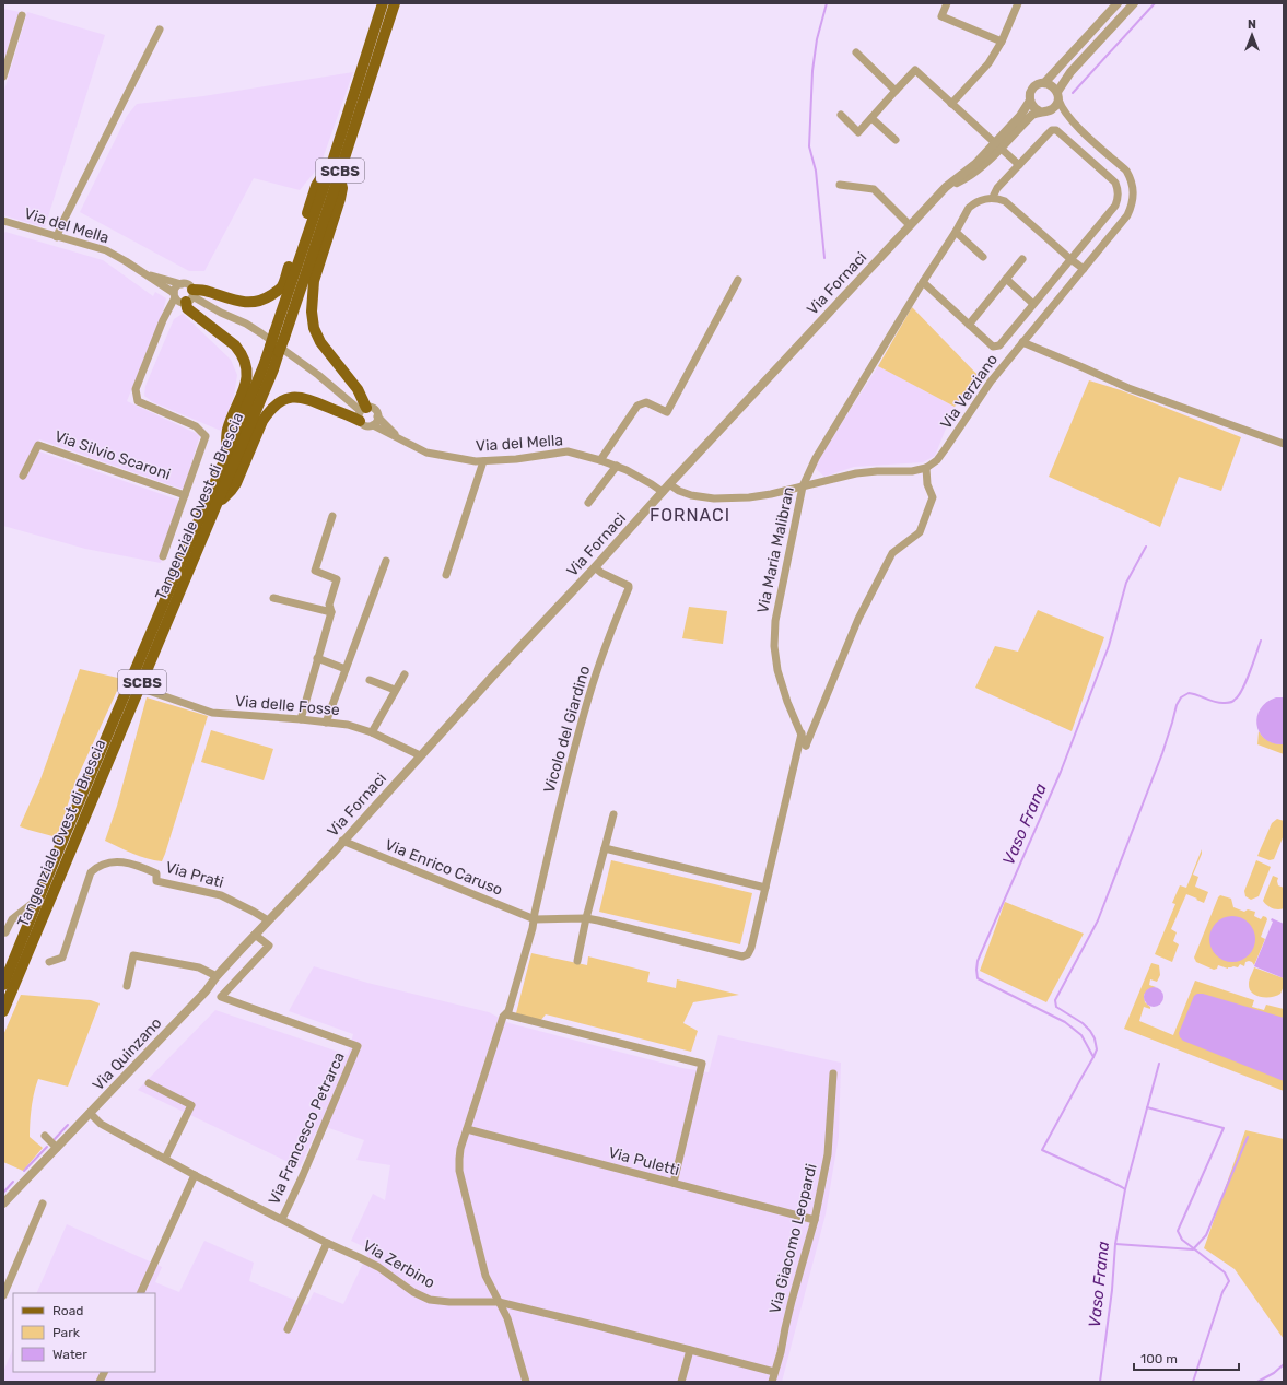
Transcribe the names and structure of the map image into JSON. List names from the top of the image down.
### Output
{
  "streets": {
    "main road": ["SCBS", "Tangenziale Ovest di Brescia"],
    "street": [
      "Via del Mella",
      "Via Fornaci",
      "Via Verziano",
      "Via Silvio Scaroni",
      "Via Maria Malibran",
      "Via delle Fosse",
      "Vicolo del Giardino",
      "Via Enrico Caruso",
      "Via Prati",
      "Via Quinzano",
      "Via Francesco Petrarca",
      "Via Puletti",
      "Via Giacomo Leopardi",
      "Via Zerbino"
    ]
  },
  "crossings": [
    ["Via del Mella", "Via Fornaci"],
    ["Via del Mella", "Via Silvio Scaroni"],
    ["Via Fornaci", "Via delle Fosse"],
    ["Via Fornaci", "Vicolo del Giardino"],
    ["Via Fornaci", "Via Enrico Caruso"],
    ["Via Fornaci", "Via Prati"],
    ["Via Fornaci", "Via Quinzano"],
    ["Via Verziano", "Via Maria Malibran"],
    ["Vicolo del Giardino", "Via Enrico Caruso"],
    ["Via Prati", "Via Quinzano"],
    ["Via Quinzano", "Via Francesco Petrarca"],
    ["Via Quinzano", "Via Zerbino"],
    ["Via Francesco Petrarca", "Via Zerbino"],
    ["Via Puletti", "Via Giacomo Leopardi"],
    ["Via Giacomo Leopardi", "Via Zerbino"]
  ],
  "districts": ["FORNACI"],
  "water": ["Vaso Frana"],
  "legend": ["Road", "Park", "Water"],
  "scale_bar": "100 m",
  "north": "top"
}
